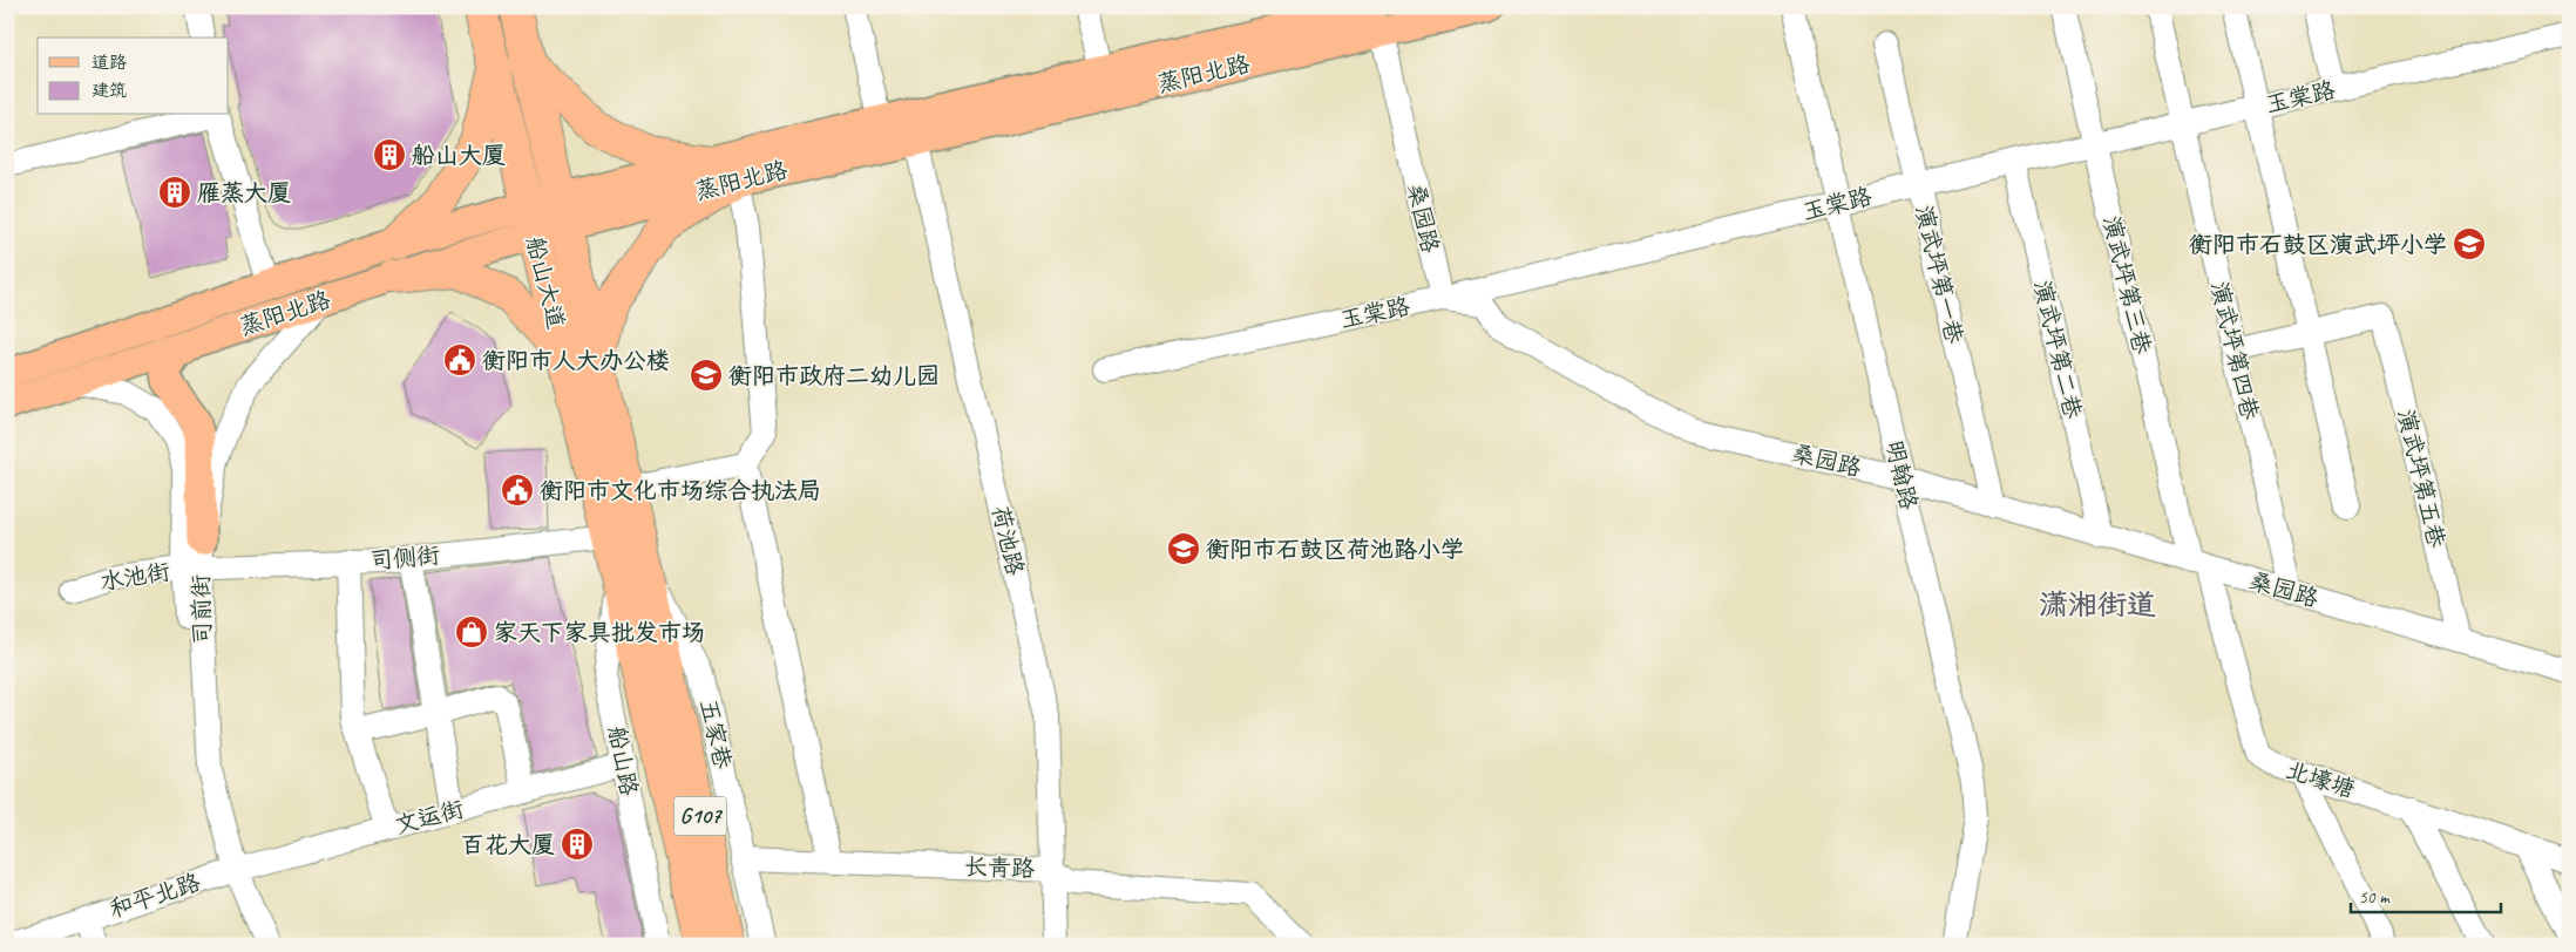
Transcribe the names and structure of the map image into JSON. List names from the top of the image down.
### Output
{
  "streets": {
    "highway": ["船山大道", "G107"],
    "main road": ["蒸阳北路"],
    "street": [
      "玉棠路",
      "桑园路",
      "演武坪第一巷",
      "演武坪第三巷",
      "演武坪第二巷",
      "演武坪第四巷",
      "明翰路",
      "演武坪第五巷",
      "荷池路",
      "司侧街",
      "水池街",
      "司前街",
      "五家巷",
      "船山路",
      "北壕塘",
      "文运街",
      "长青路",
      "和平北路"
    ]
  },
  "crossings": [
    ["蒸阳北路", "桑园路"],
    ["蒸阳北路", "船山大道"],
    ["蒸阳北路", "荷池路"],
    ["蒸阳北路", "司前街"],
    ["玉棠路", "桑园路"],
    ["玉棠路", "演武坪第一巷"],
    ["玉棠路", "演武坪第三巷"],
    ["玉棠路", "演武坪第二巷"],
    ["玉棠路", "演武坪第四巷"],
    ["玉棠路", "明翰路"],
    ["桑园路", "演武坪第一巷"],
    ["桑园路", "演武坪第三巷"],
    ["桑园路", "演武坪第二巷"],
    ["桑园路", "演武坪第四巷"],
    ["桑园路", "明翰路"],
    ["桑园路", "演武坪第五巷"],
    ["桑园路", "北壕塘"],
    ["船山大道", "司侧街"],
    ["船山大道", "五家巷"],
    ["船山大道", "船山路"],
    ["船山大道", "G107"],
    ["演武坪第三巷", "北壕塘"],
    ["荷池路", "长青路"],
    ["司侧街", "水池街"],
    ["司侧街", "司前街"],
    ["水池街", "司前街"],
    ["司前街", "文运街"],
    ["司前街", "和平北路"],
    ["五家巷", "船山路"],
    ["五家巷", "长青路"],
    ["船山路", "文运街"],
    ["文运街", "和平北路"]
  ],
  "districts": ["潇湘街道"],
  "places": {
    "building": ["船山大厦", "雁蒸大厦", "百花大厦"],
    "school or university": ["衡阳市石鼓区演武坪小学", "衡阳市政府二幼儿园", "衡阳市石鼓区荷池路小学"],
    "public building": ["衡阳市人大办公楼", "衡阳市文化市场综合执法局"],
    "shop": ["家天下家具批发市场"]
  },
  "legend": ["道路", "建筑"],
  "scale_bar": "50 m"
}
